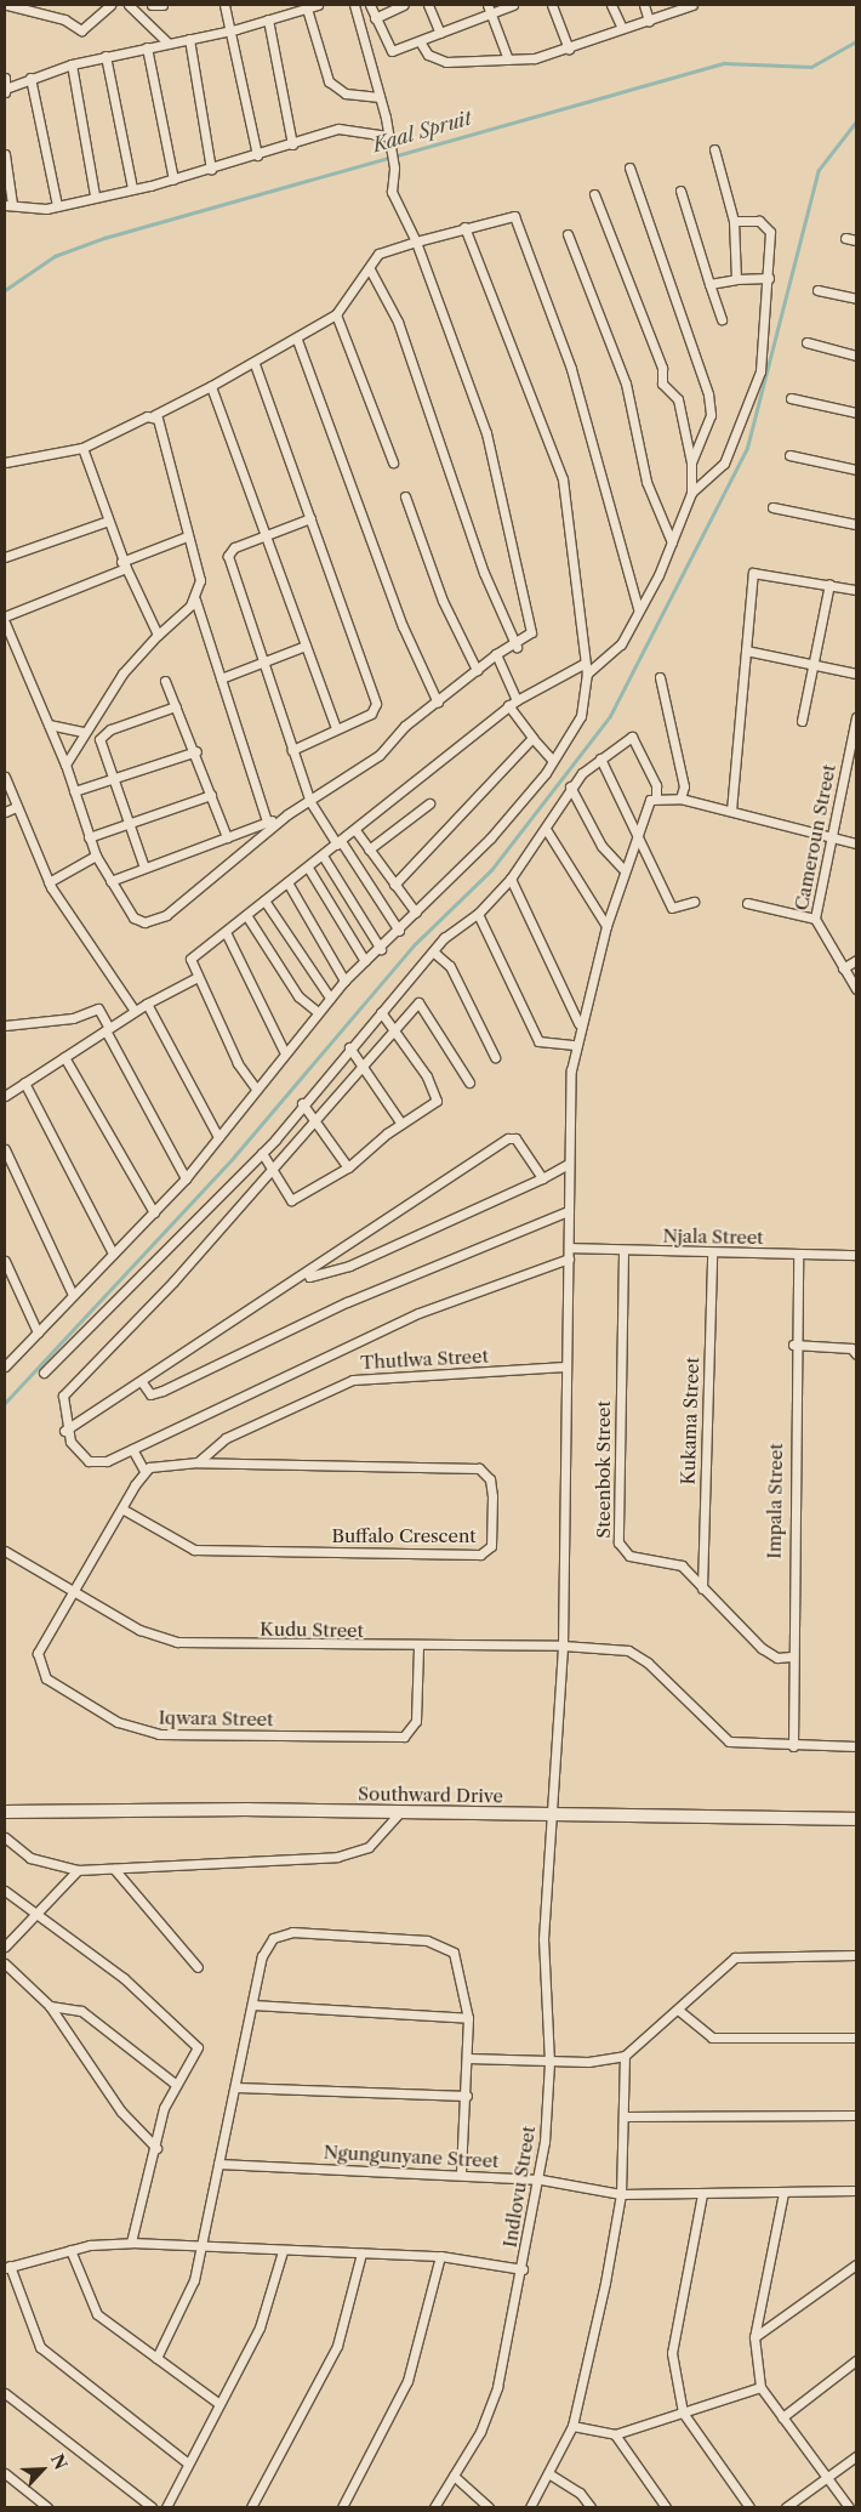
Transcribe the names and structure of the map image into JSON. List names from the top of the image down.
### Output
{
  "streets": {
    "main road": ["Southward Drive"],
    "street": [
      "Cameroun Street",
      "Njala Street",
      "Thutlwa Street",
      "Kukama Street",
      "Steenbok Street",
      "Impala Street",
      "Buffalo Crescent",
      "Kudu Street",
      "Iqwara Street",
      "Ngungunyane Street",
      "Indlovu Street"
    ]
  },
  "crossings": [
    ["Njala Street", "Kukama Street"],
    ["Njala Street", "Steenbok Street"],
    ["Njala Street", "Impala Street"],
    ["Njala Street", "Indlovu Street"],
    ["Thutlwa Street", "Buffalo Crescent"],
    ["Thutlwa Street", "Indlovu Street"],
    ["Kukama Street", "Steenbok Street"],
    ["Steenbok Street", "Impala Street"],
    ["Kudu Street", "Iqwara Street"],
    ["Kudu Street", "Indlovu Street"],
    ["Southward Drive", "Indlovu Street"],
    ["Ngungunyane Street", "Indlovu Street"]
  ],
  "water": ["Kaal Spruit"],
  "north": "top right"
}
